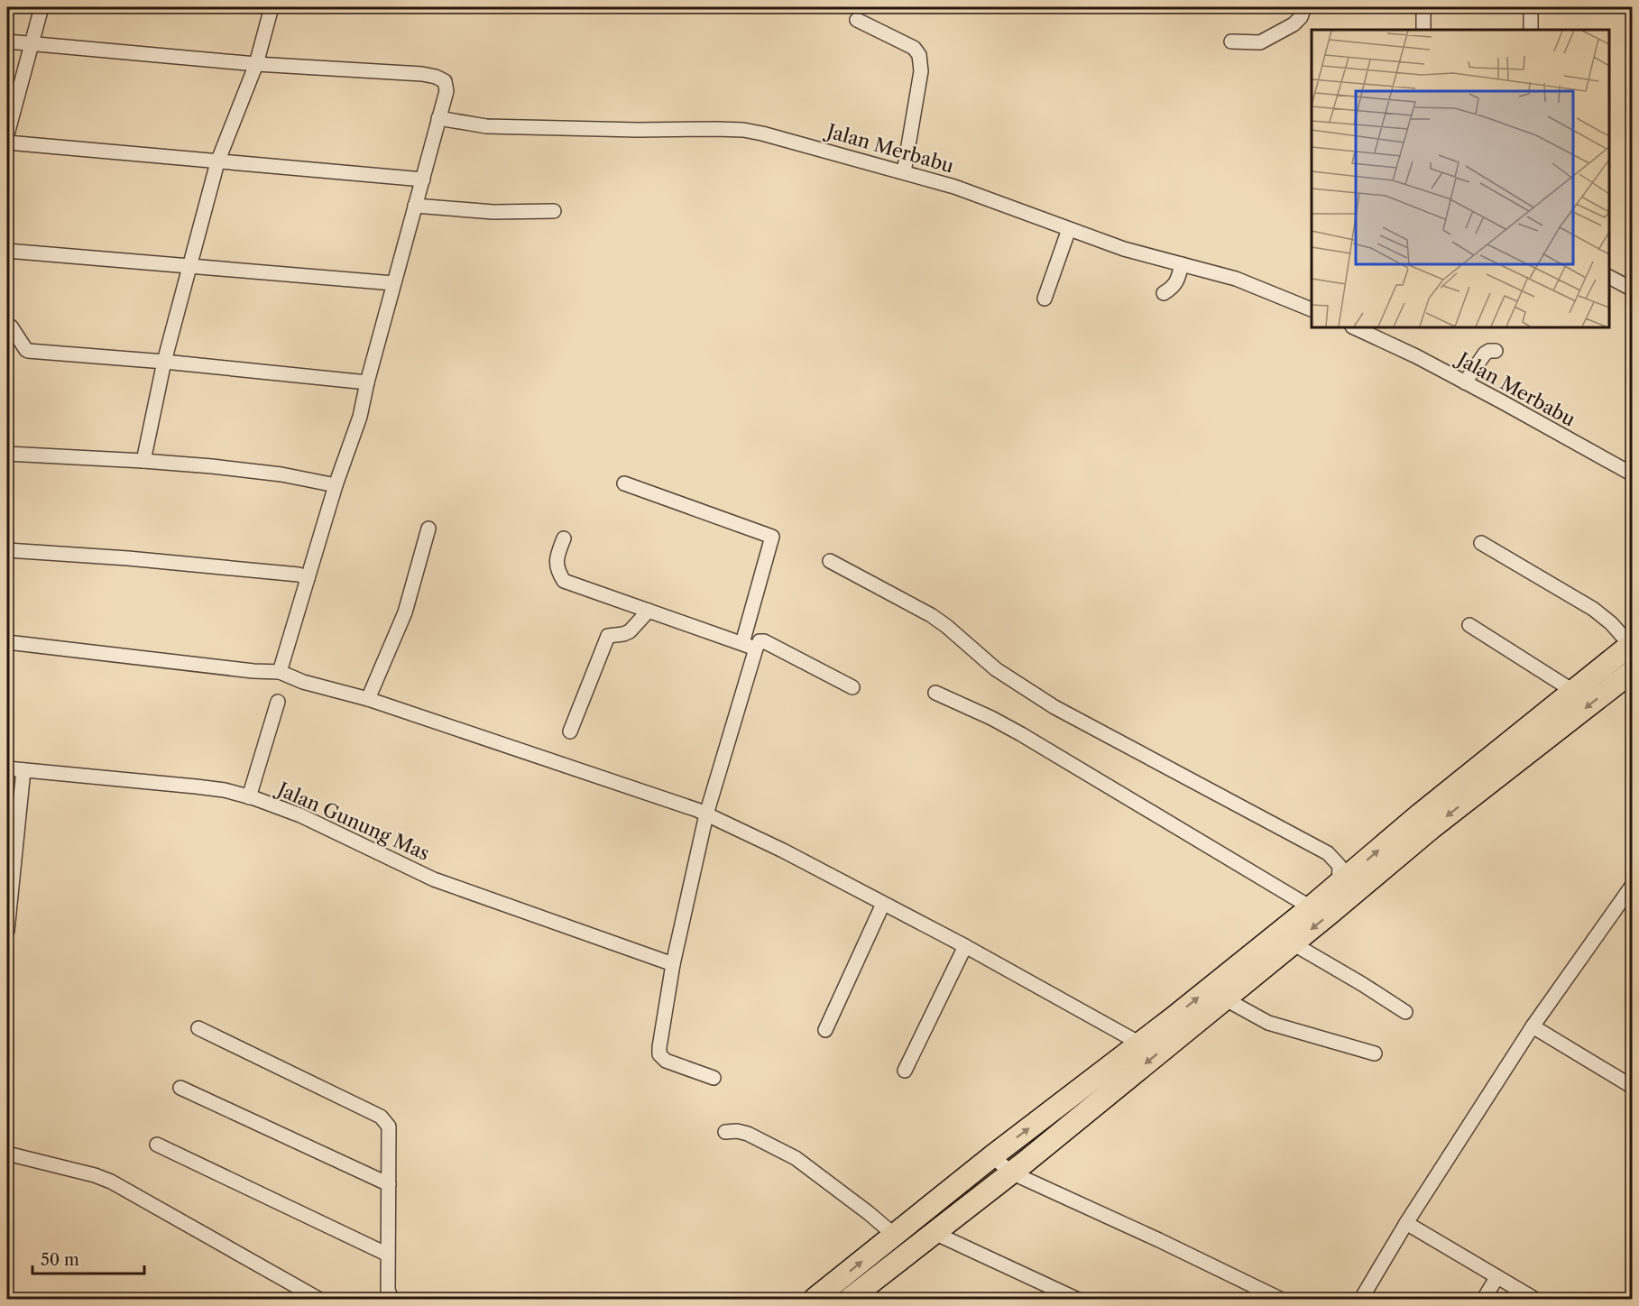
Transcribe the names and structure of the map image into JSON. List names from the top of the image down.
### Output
{
  "streets": {
    "street": ["Jalan Merbabu", "Jalan Gunung Mas"]
  },
  "scale_bar": "50 m"
}
